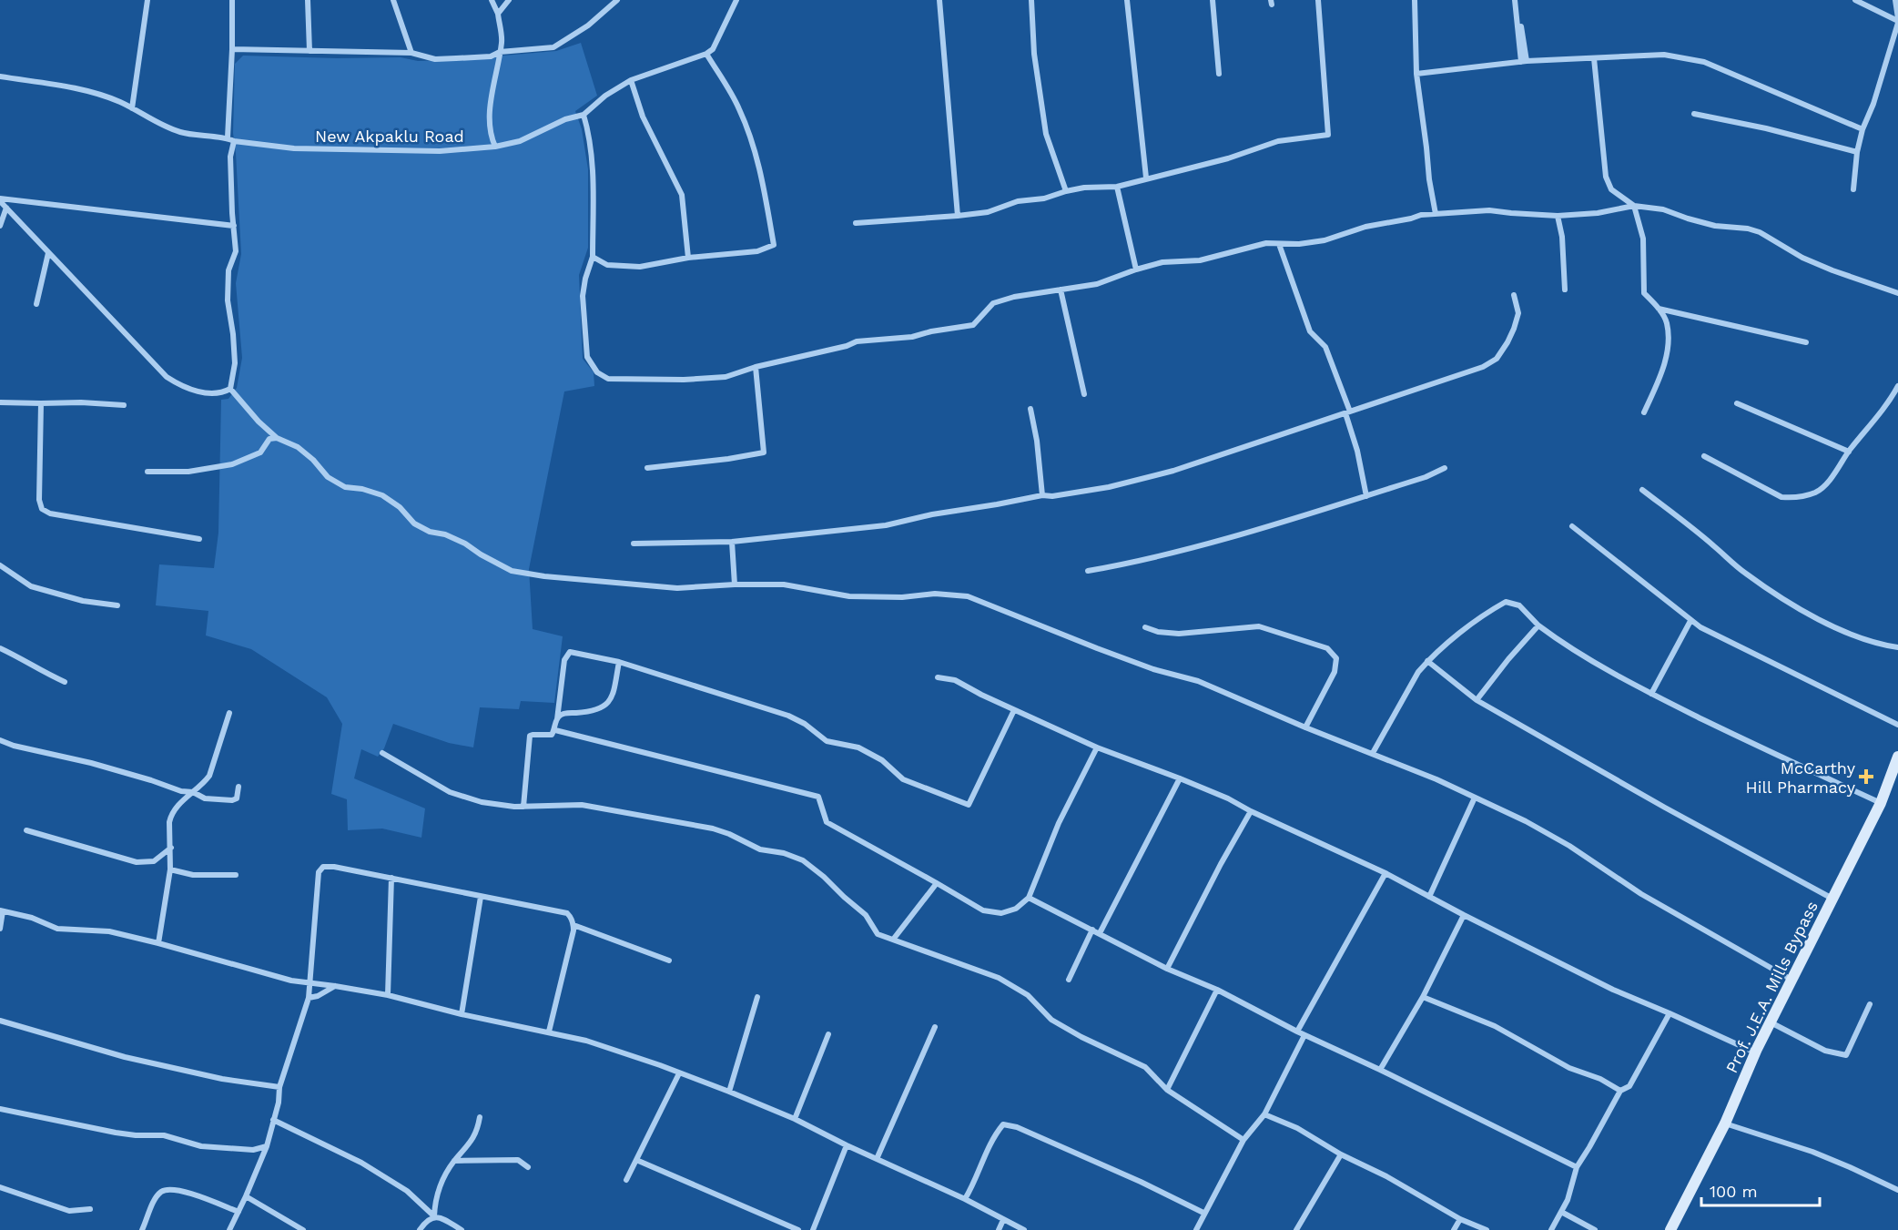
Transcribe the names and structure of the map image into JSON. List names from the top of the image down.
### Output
{
  "streets": {
    "street": ["New Akpaklu Road", "Prof. J.E.A. Mills Bypass"]
  },
  "places": {
    "health": ["McCarthy Hill Pharmacy"]
  },
  "scale_bar": "100 m"
}
